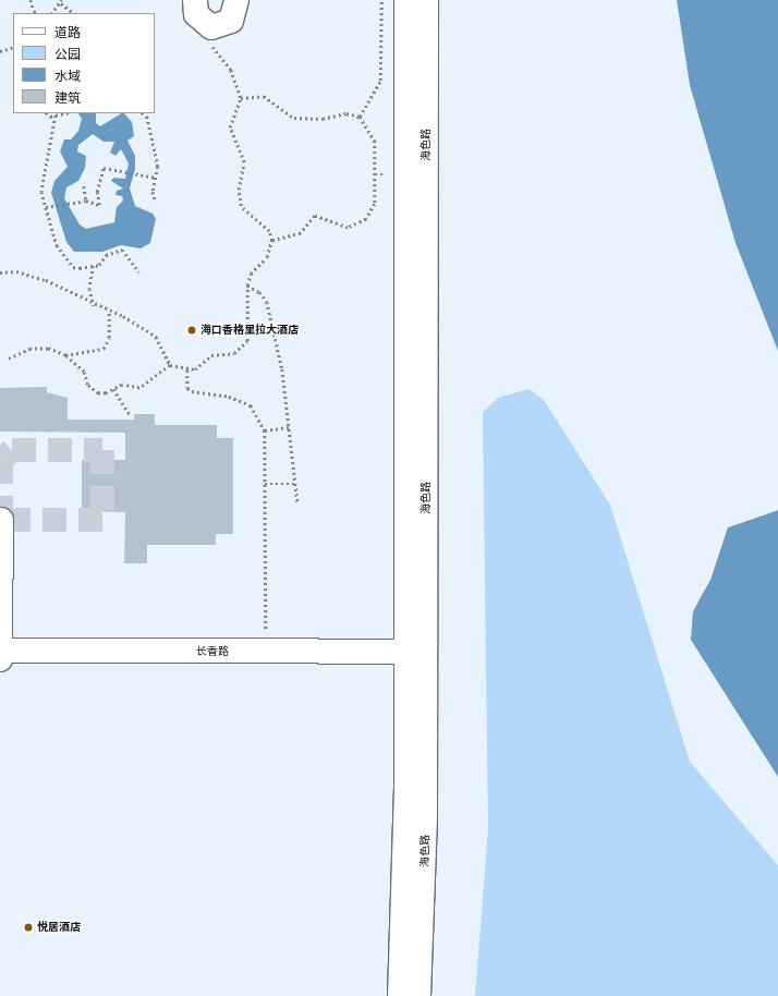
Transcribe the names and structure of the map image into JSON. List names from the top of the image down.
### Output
{
  "streets": {
    "street": ["海色路", "长香路"]
  },
  "crossings": [
    ["海色路", "长香路"]
  ],
  "places": ["海口香格里拉大酒店", "悦居酒店"],
  "legend": [
    "道路",
    "公园",
    "水域",
    "建筑"
  ]
}
